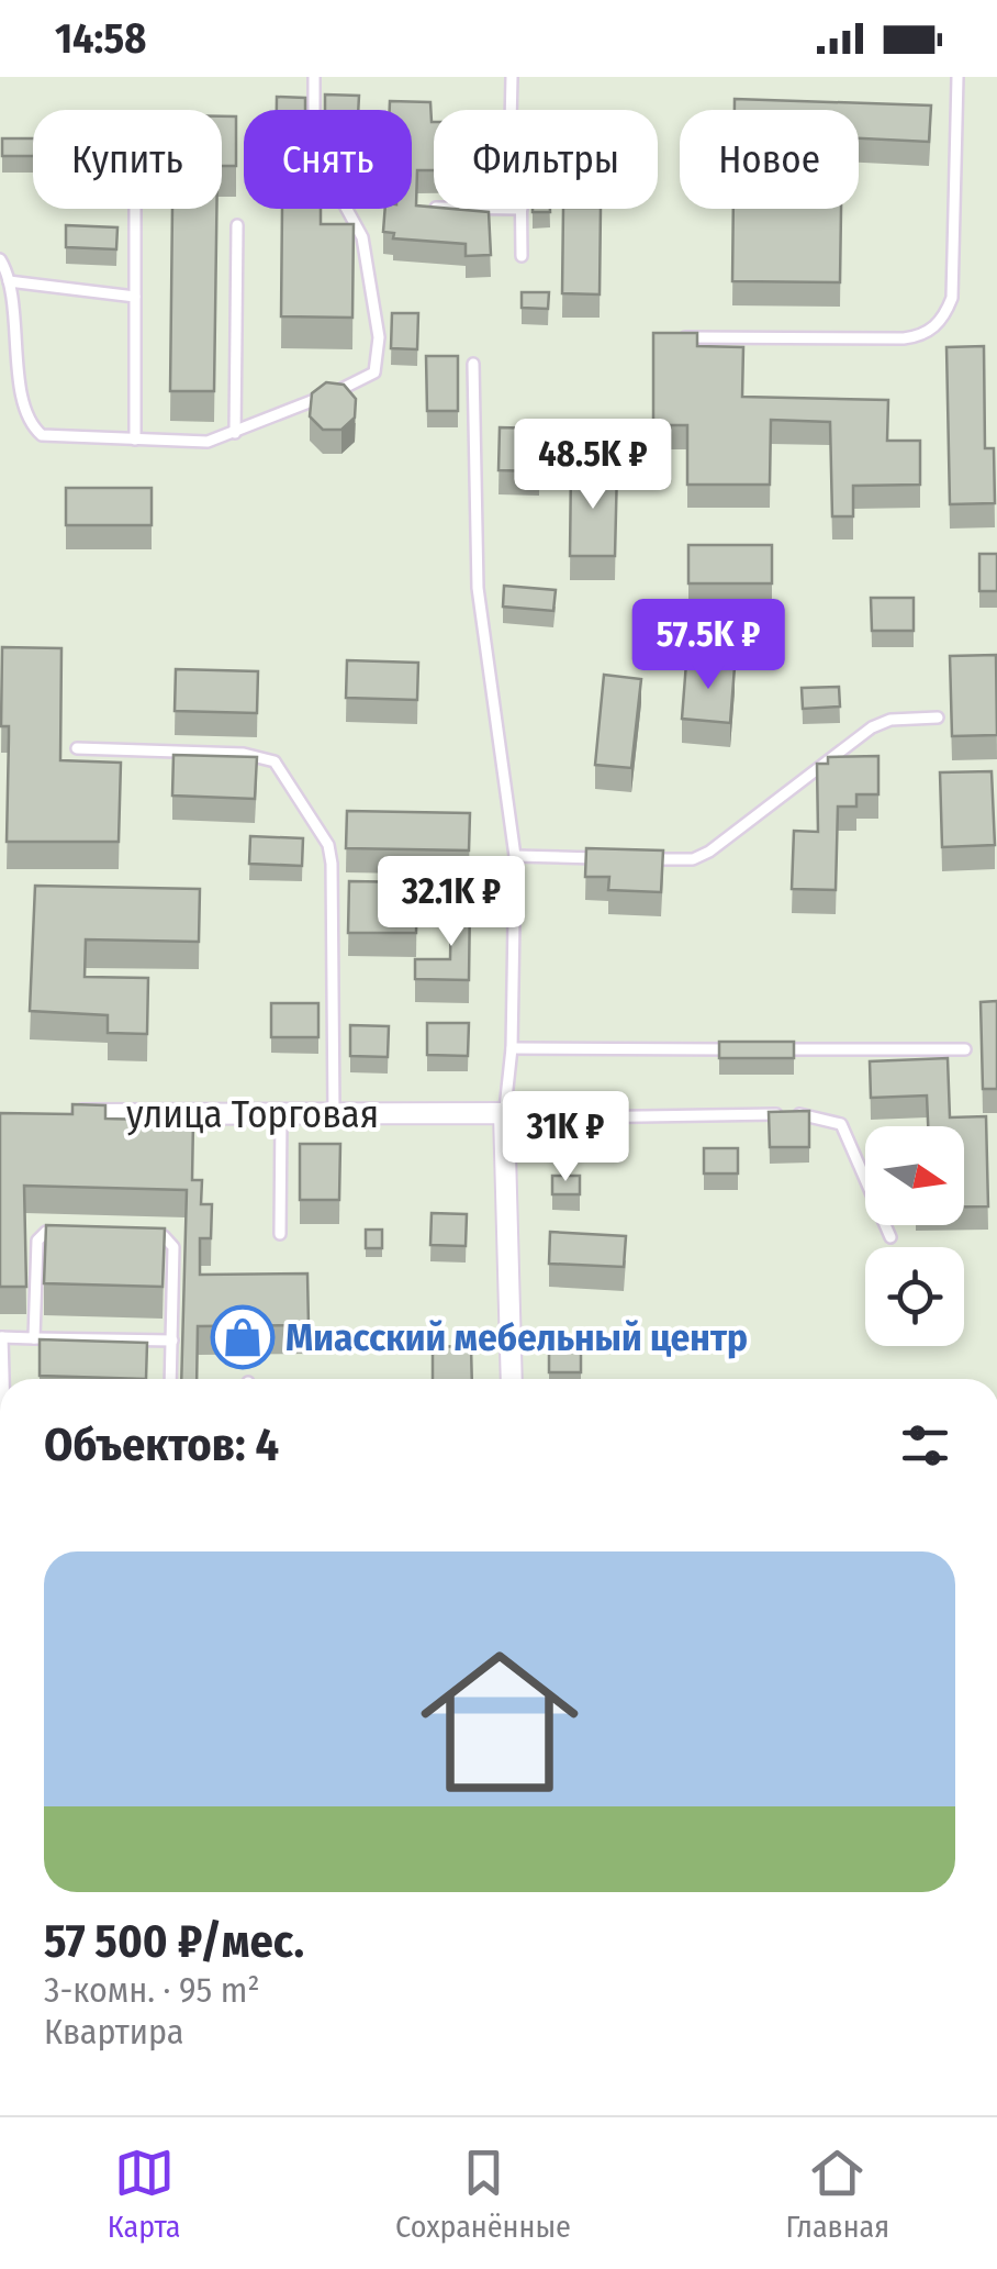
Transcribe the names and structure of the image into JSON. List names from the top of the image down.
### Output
{
  "streets": {
    "street": ["улица Торговая"]
  },
  "places": {
    "shop": ["Миасский мебельный центр"]
  },
  "north": "right",
  "page": {
    "status": "14:58",
    "chip": [
      "Купить",
      "Снять",
      "Фильтры",
      "Новое"
    ],
    "price": [
      "48.5K ₽",
      "57.5K ₽",
      "32.1K ₽",
      "31K ₽"
    ],
    "heading": "Объектов: 4",
    "list": [
      {
        "name": "57 500 ₽/мес.",
        "note": "3-комн. · 95 m² · Квартира"
      }
    ],
    "tabs": ["Карта", "Сохранённые", "Главная"]
  }
}
